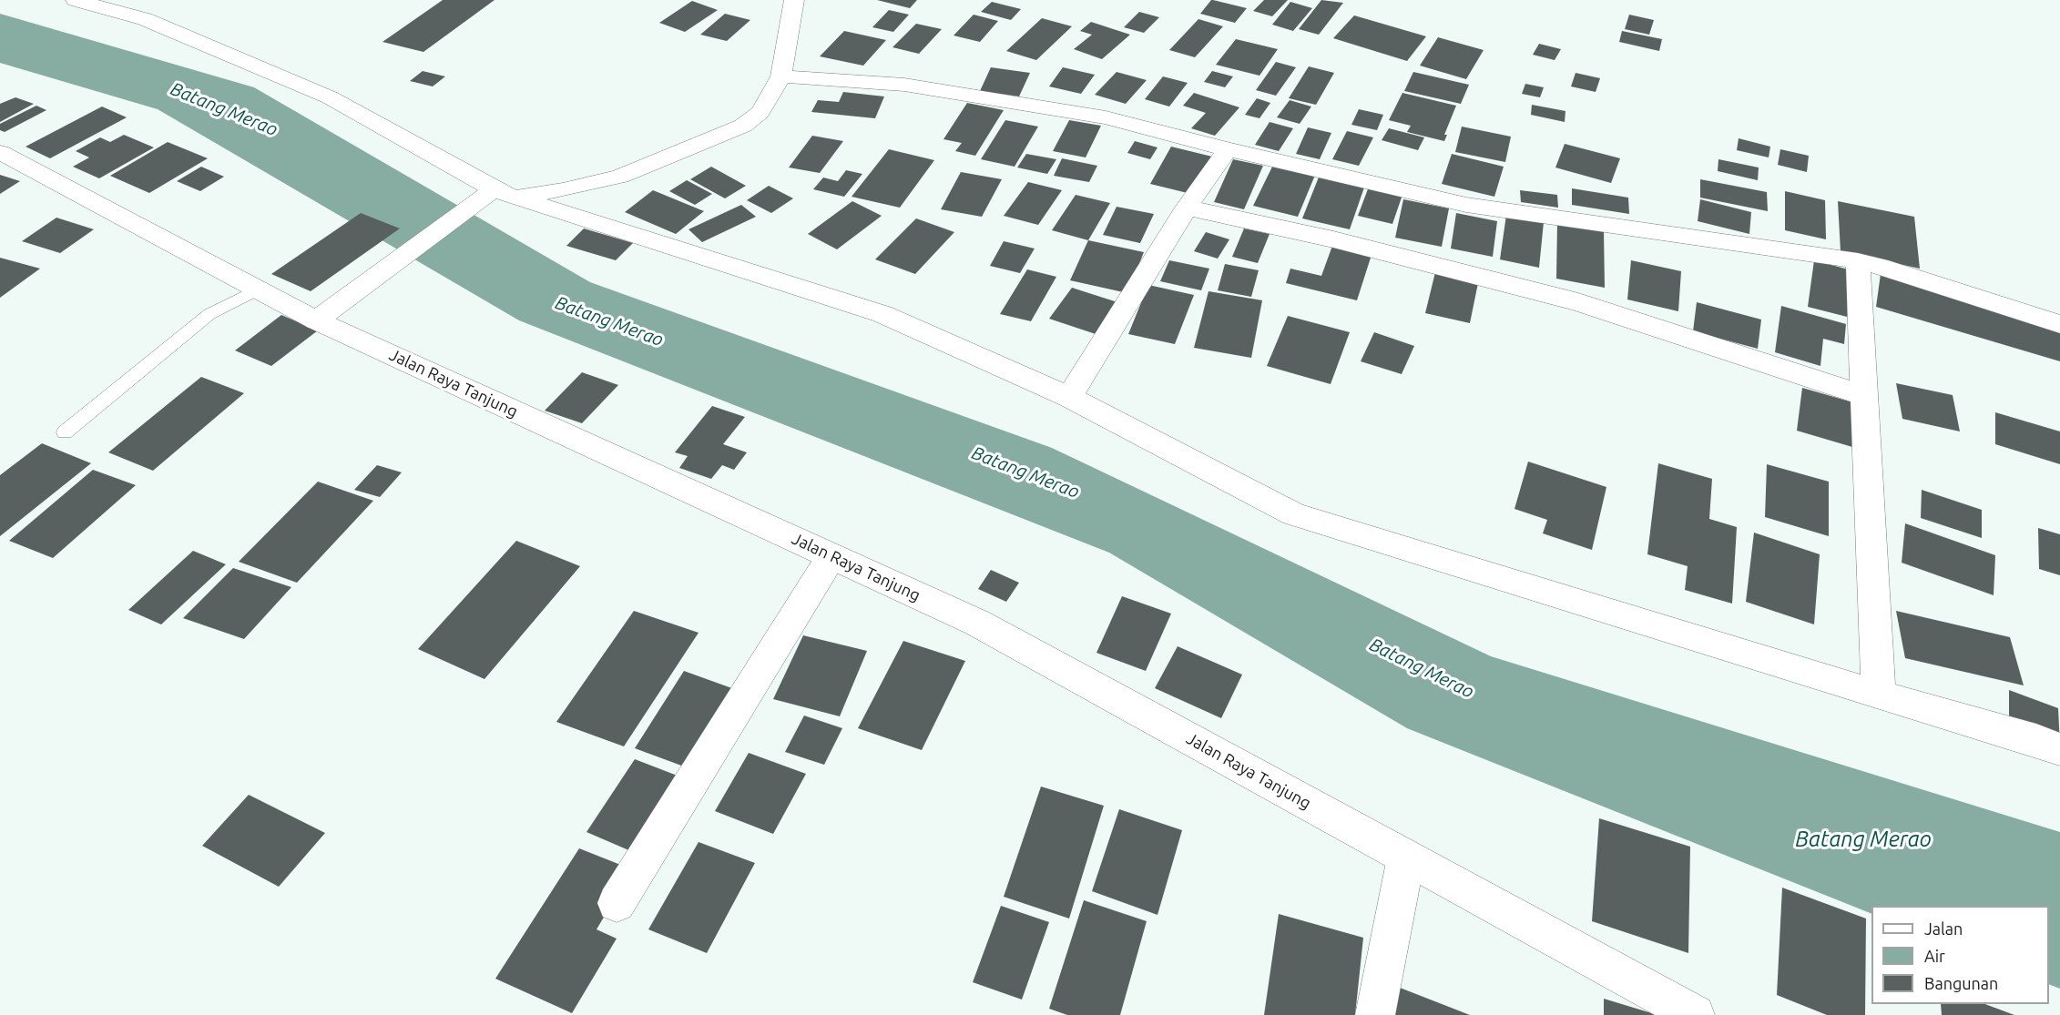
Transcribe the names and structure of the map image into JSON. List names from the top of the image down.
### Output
{
  "streets": {
    "street": ["Jalan Raya Tanjung"]
  },
  "water": ["Batang Merao"],
  "legend": ["Jalan", "Air", "Bangunan"]
}
